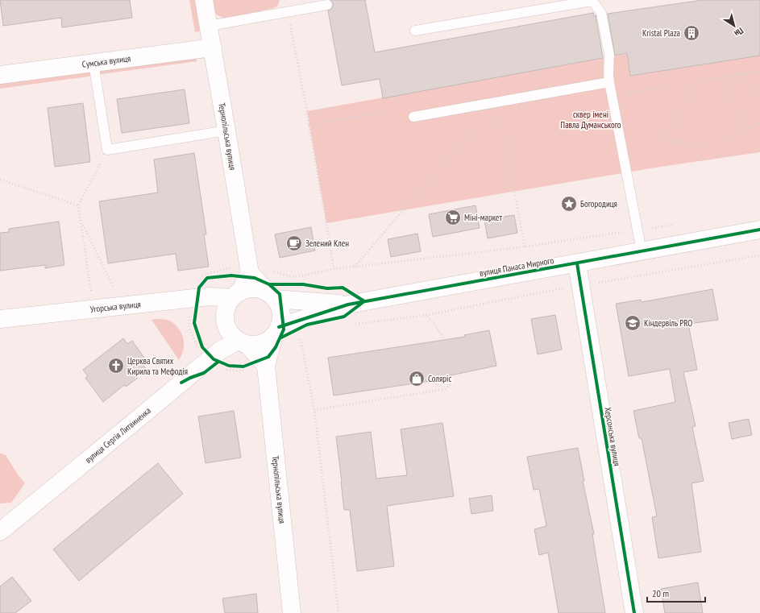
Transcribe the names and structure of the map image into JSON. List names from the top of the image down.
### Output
{
  "streets": {
    "street": [
      "Сумська вулиця",
      "Тернопільська вулиця",
      "вулиця Панаса Мирного",
      "Угорська вулиця",
      "вулиця Сергія Литвиненка",
      "Херсонська вулиця"
    ]
  },
  "crossings": [
    ["Сумська вулиця", "Тернопільська вулиця"],
    ["Тернопільська вулиця", "вулиця Панаса Мирного"],
    ["Тернопільська вулиця", "Угорська вулиця"],
    ["Тернопільська вулиця", "вулиця Сергія Литвиненка"],
    ["вулиця Панаса Мирного", "Угорська вулиця"],
    ["вулиця Панаса Мирного", "вулиця Сергія Литвиненка"],
    ["вулиця Панаса Мирного", "Херсонська вулиця"],
    ["Угорська вулиця", "вулиця Сергія Литвиненка"]
  ],
  "parks": ["сквер імені Павла Думанського"],
  "places": {
    "building": ["Kristal Plaza"],
    "place": ["Богородиця"],
    "supermarket": ["Міні-маркет"],
    "cafe": ["Зелений Клен"],
    "school or university": ["Кіндервіль PRO"],
    "church": ["Церква Святих Кирила та Мефодія"],
    "shop": ["Соляріс"]
  },
  "scale_bar": "20 m",
  "north": "bottom right"
}
